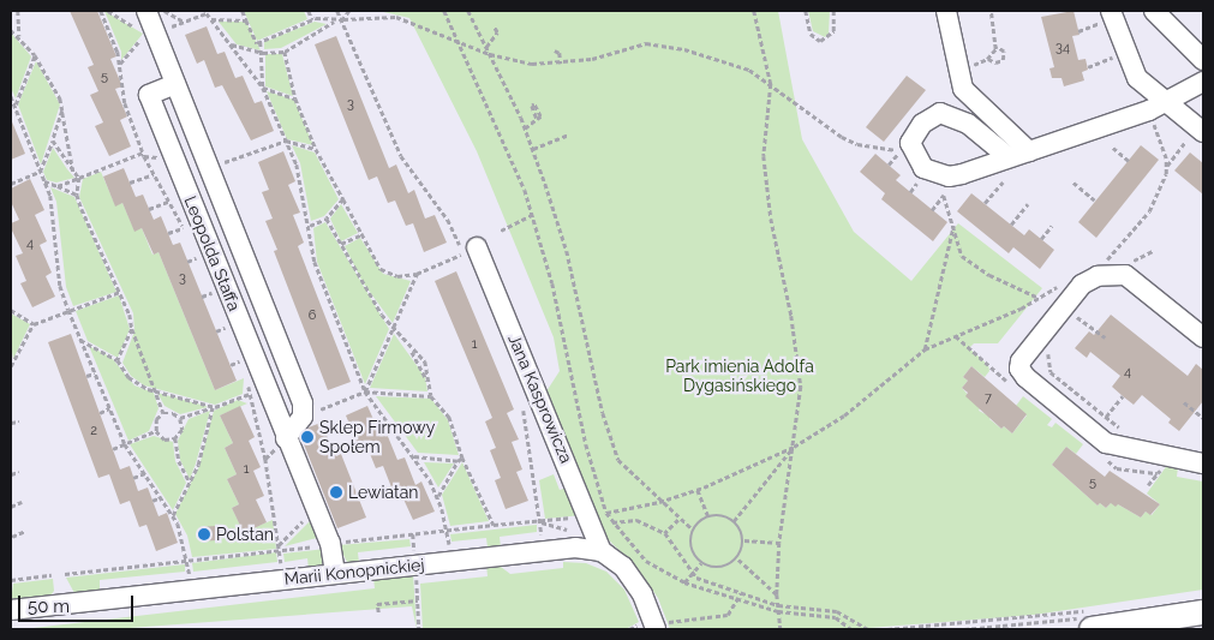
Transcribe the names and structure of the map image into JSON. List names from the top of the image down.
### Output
{
  "streets": {
    "street": ["Leopolda Staffa", "Jana Kasprowicza", "Marii Konopnickiej"]
  },
  "crossings": [
    ["Leopolda Staffa", "Marii Konopnickiej"],
    ["Jana Kasprowicza", "Marii Konopnickiej"]
  ],
  "parks": ["Park imienia Adolfa Dygasińskiego"],
  "places": ["Sklep Firmowy Społem", "Lewiatan", "Polstan"],
  "house_numbers": [
    "34",
    "5",
    "3",
    "4",
    "3",
    "6",
    "1",
    "4",
    "7",
    "2",
    "1",
    "5"
  ],
  "scale_bar": "50 m"
}
